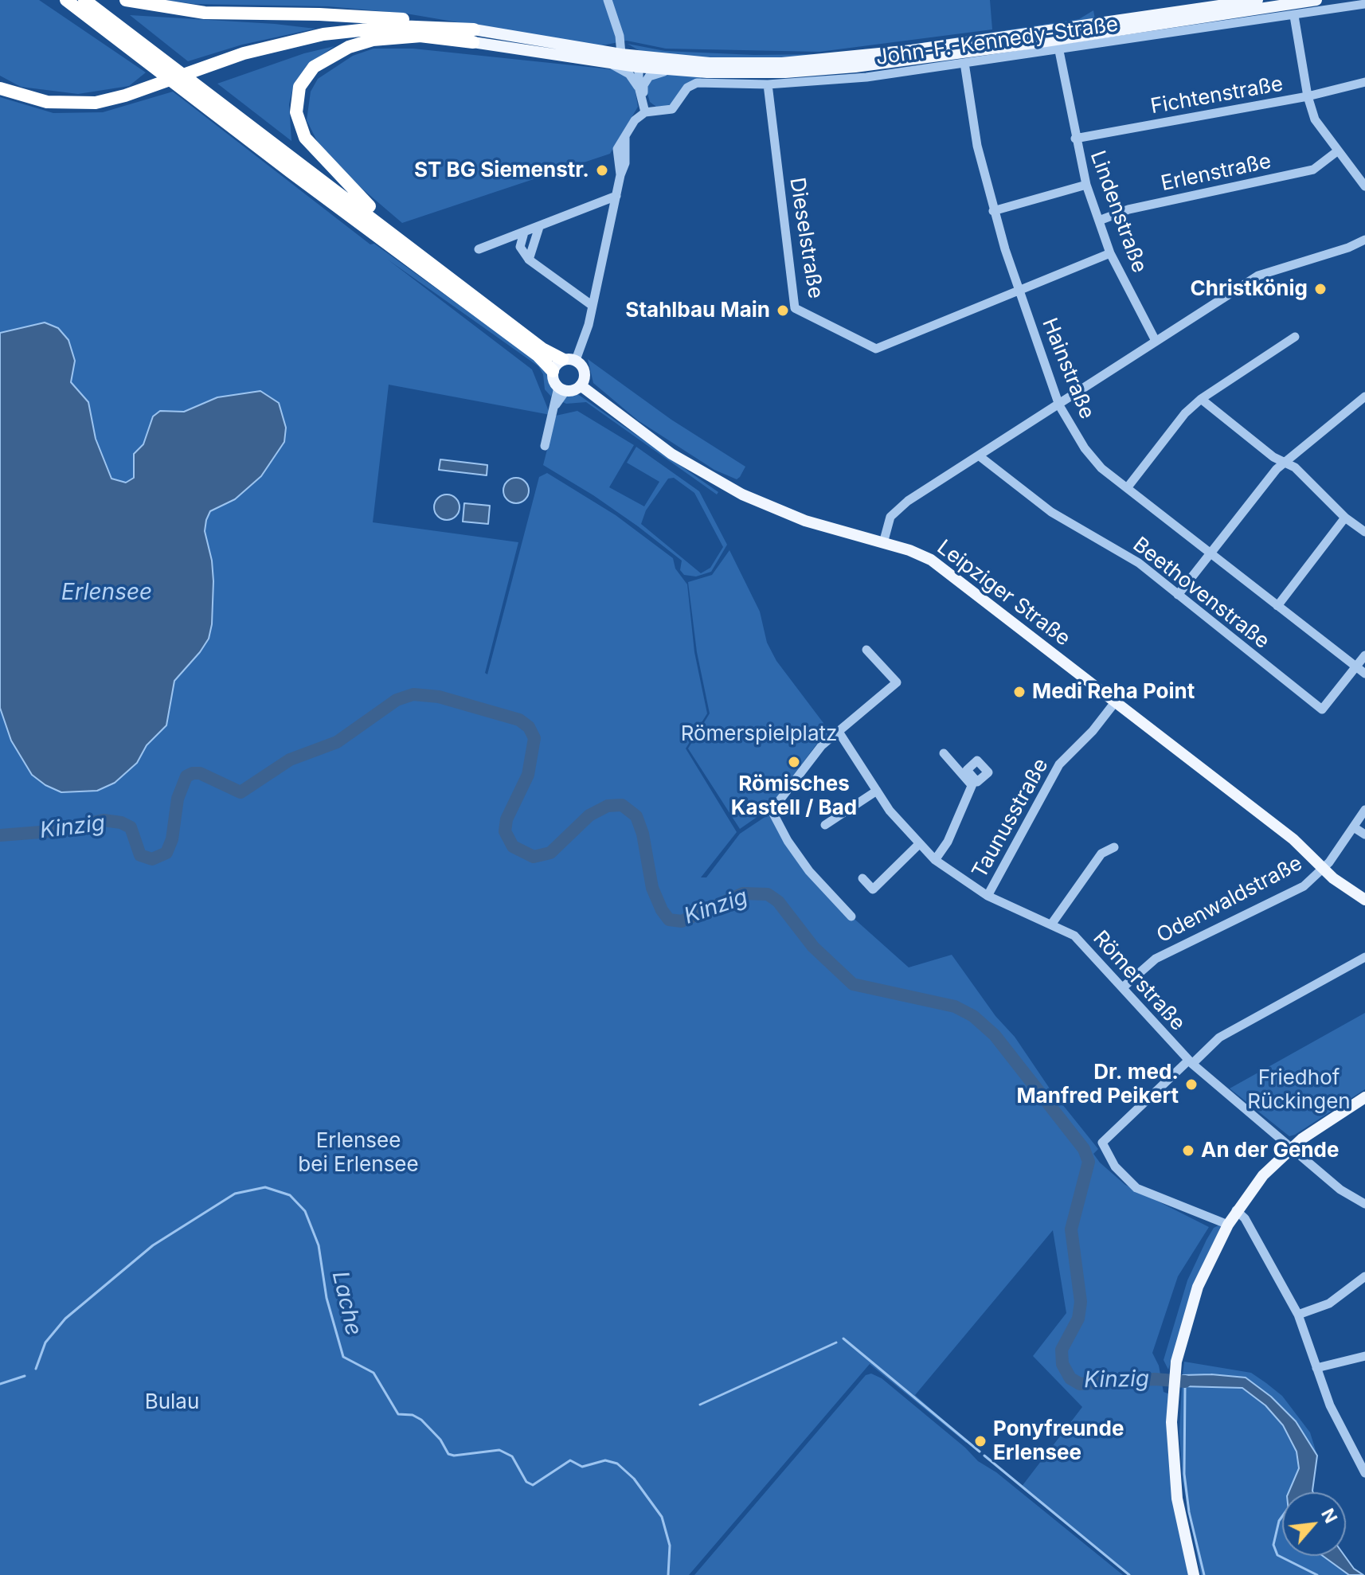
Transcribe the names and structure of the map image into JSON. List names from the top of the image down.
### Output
{
  "streets": {
    "main road": ["Leipziger Straße"],
    "street": [
      "John-F.-Kennedy-Straße",
      "Fichtenstraße",
      "Erlenstraße",
      "Lindenstraße",
      "Dieselstraße",
      "Hainstraße",
      "Beethovenstraße",
      "Taunusstraße",
      "Odenwaldstraße",
      "Römerstraße"
    ]
  },
  "crossings": [
    ["John-F.-Kennedy-Straße", "Lindenstraße"],
    ["John-F.-Kennedy-Straße", "Dieselstraße"],
    ["John-F.-Kennedy-Straße", "Hainstraße"],
    ["Fichtenstraße", "Lindenstraße"],
    ["Erlenstraße", "Lindenstraße"],
    ["Dieselstraße", "Hainstraße"],
    ["Hainstraße", "Beethovenstraße"],
    ["Leipziger Straße", "Taunusstraße"],
    ["Leipziger Straße", "Odenwaldstraße"],
    ["Taunusstraße", "Römerstraße"],
    ["Odenwaldstraße", "Römerstraße"]
  ],
  "water": ["Erlensee", "Kinzig", "Lache"],
  "parks": [
    "Römerspielplatz",
    "Friedhof Rückingen",
    "Erlensee bei Erlensee",
    "Bulau"
  ],
  "places": [
    "ST BG Siemenstr.",
    "Christkönig",
    "Stahlbau Main",
    "Medi Reha Point",
    "Römisches Kastell / Bad",
    "Dr. med. Manfred Peikert",
    "An der Gende",
    "Ponyfreunde Erlensee"
  ],
  "north": "top right"
}
